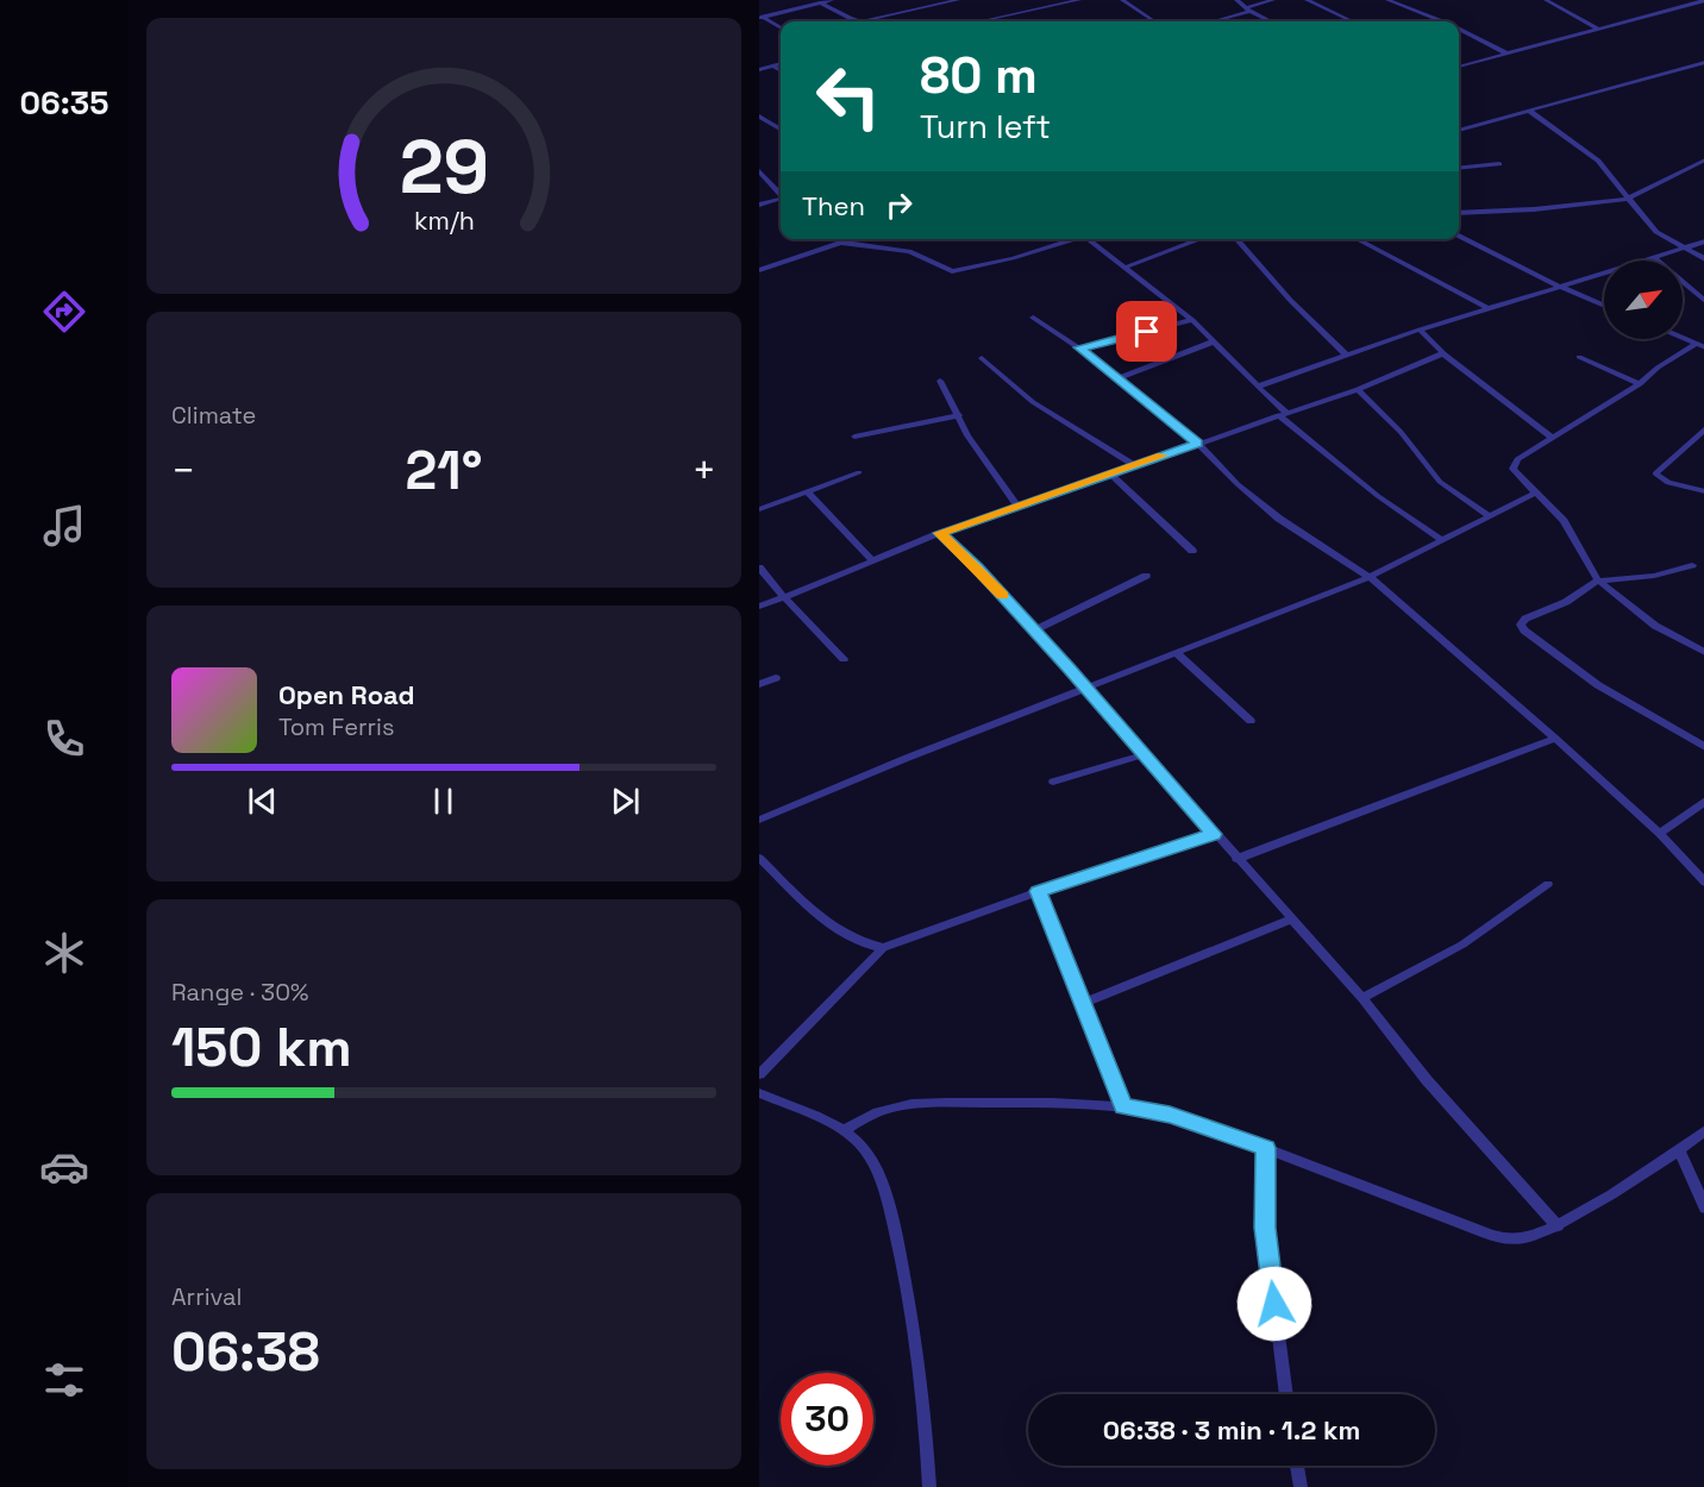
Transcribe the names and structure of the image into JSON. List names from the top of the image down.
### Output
{
  "north": "top right",
  "page": {
    "tabs": "06:35",
    "turn": ["80 m", "Turn left"],
    "then": "Then",
    "tile": [
      "Climate",
      ["Range · 30%", "150 km"],
      ["Arrival", "06:38"]
    ],
    "heat": ["−", "21°", "+"],
    "song": ["Open Road", "Tom Ferris"],
    "limit": "30",
    "trip": "06:38 · 3 min · 1.2 km",
    "gauge": ["29", "km/h"]
  }
}
